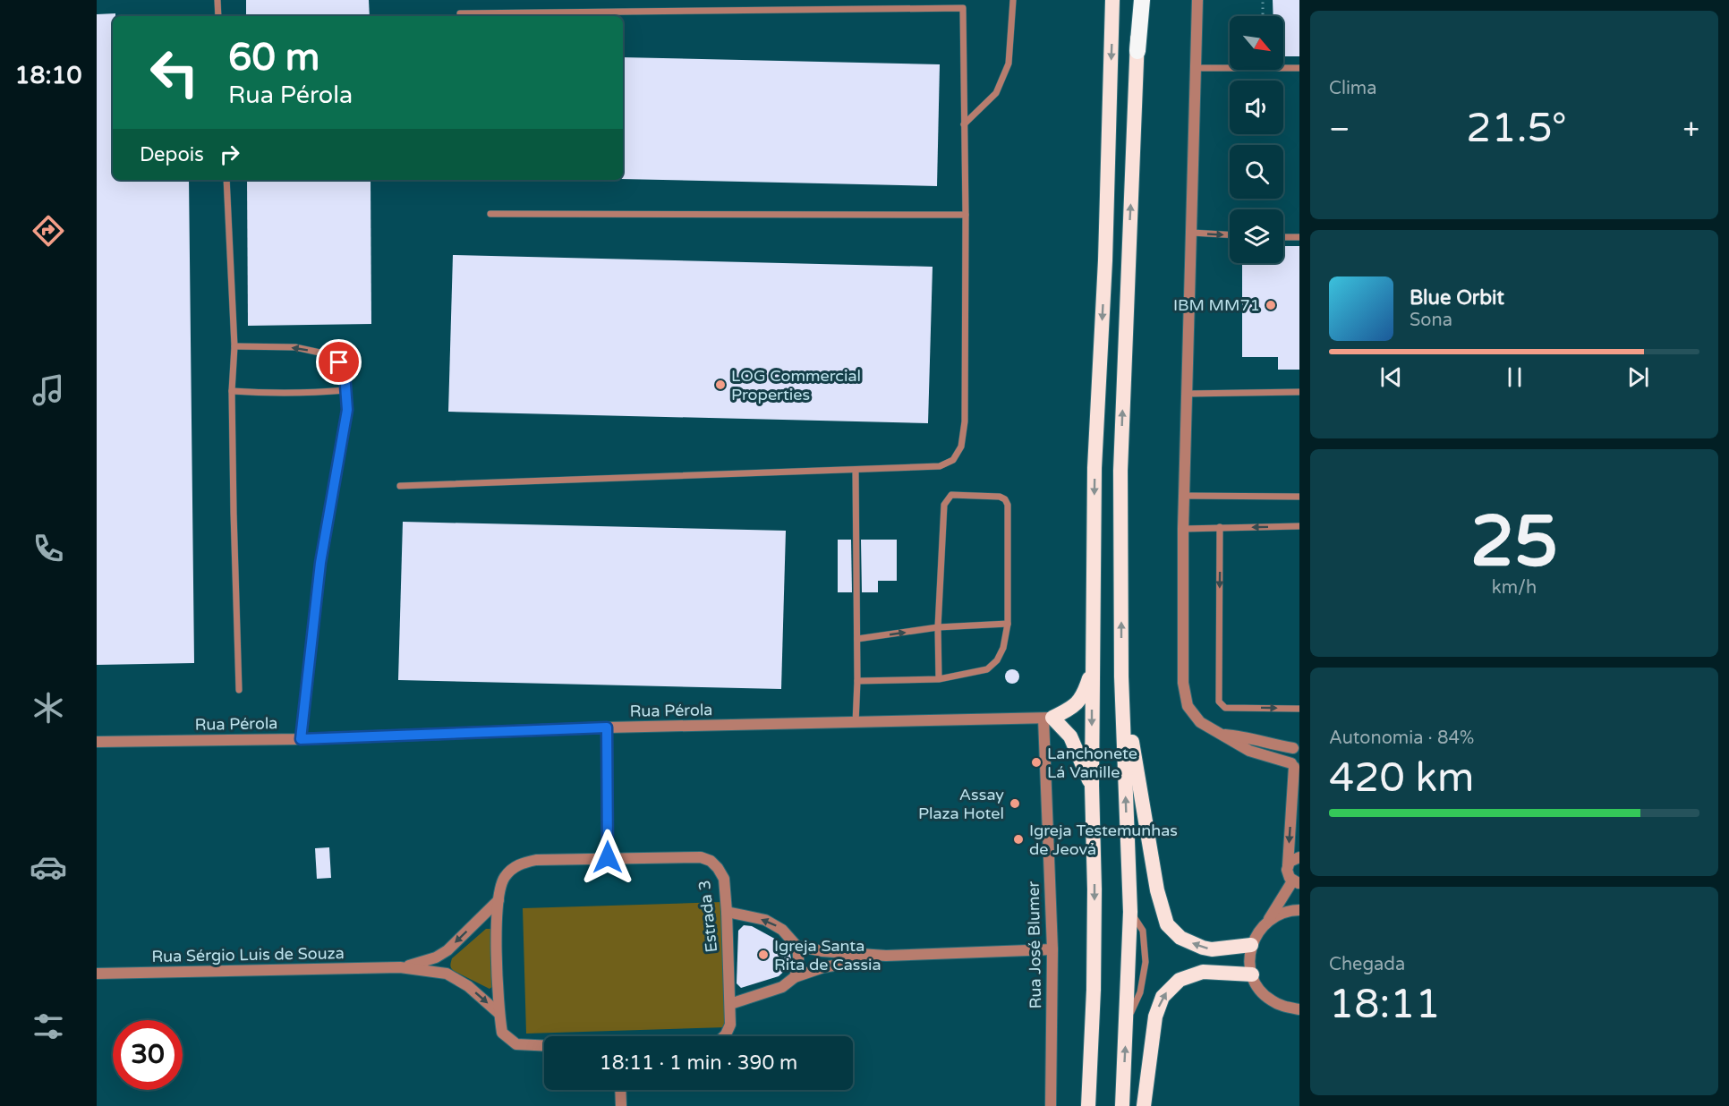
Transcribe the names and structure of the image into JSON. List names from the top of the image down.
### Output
{
  "streets": {
    "street": [
      "Rua Pérola",
      "Estrada 3",
      "Rua José Blumer",
      "Rua Sérgio Luis de Souza"
    ]
  },
  "crossings": [
    ["Rua Pérola", "Rua José Blumer"],
    ["Estrada 3", "Rua Sérgio Luis de Souza"]
  ],
  "places": [
    "IBM MM71",
    "LOG Commercial Properties",
    "Lanchonete Lá Vanille",
    "Assay Plaza Hotel",
    "Igreja Testemunhas de Jeová",
    "Igreja Santa Rita de Cassia"
  ],
  "north": "bottom right",
  "page": {
    "tabs": "18:10",
    "tile": [
      "Clima",
      ["25", "km/h"],
      ["Autonomia · 84%", "420 km"],
      ["Chegada", "18:11"]
    ],
    "turn": ["60 m", "Rua Pérola"],
    "heat": ["−", "21.5°", "+"],
    "then": "Depois",
    "song": ["Blue Orbit", "Sona"],
    "limit": "30",
    "trip": "18:11 · 1 min · 390 m"
  }
}
